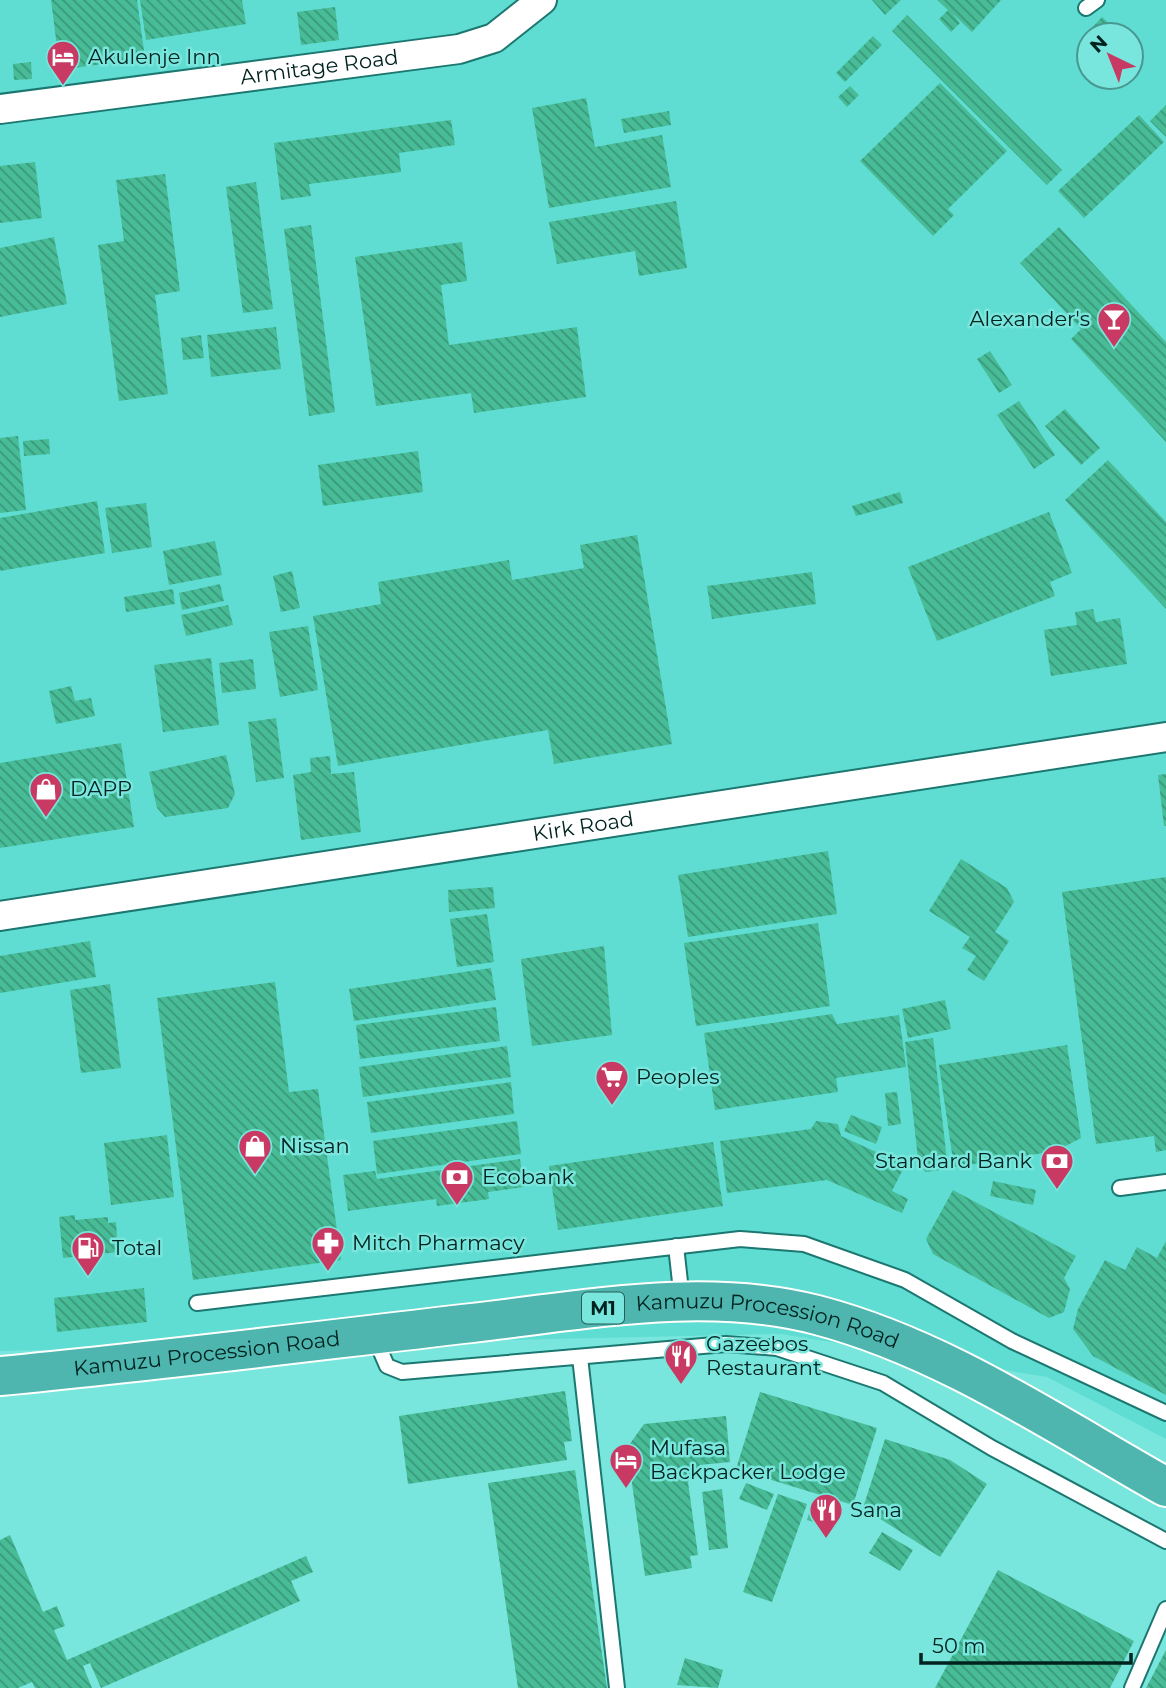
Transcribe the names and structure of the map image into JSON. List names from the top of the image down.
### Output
{
  "streets": {
    "highway": ["M1", "Kamuzu Procession Road"],
    "street": ["Armitage Road", "Kirk Road"]
  },
  "places": {
    "hotel": ["Akulenje Inn", "Mufasa Backpacker Lodge"],
    "bar": ["Alexander's"],
    "shop": ["DAPP", "Nissan"],
    "supermarket": ["Peoples"],
    "bank": ["Standard Bank", "Ecobank"],
    "pharmacy": ["Mitch Pharmacy"],
    "fuel station": ["Total"],
    "restaurant": ["Gazeebos Restaurant", "Sana"]
  },
  "scale_bar": "50 m",
  "north": "top left"
}
